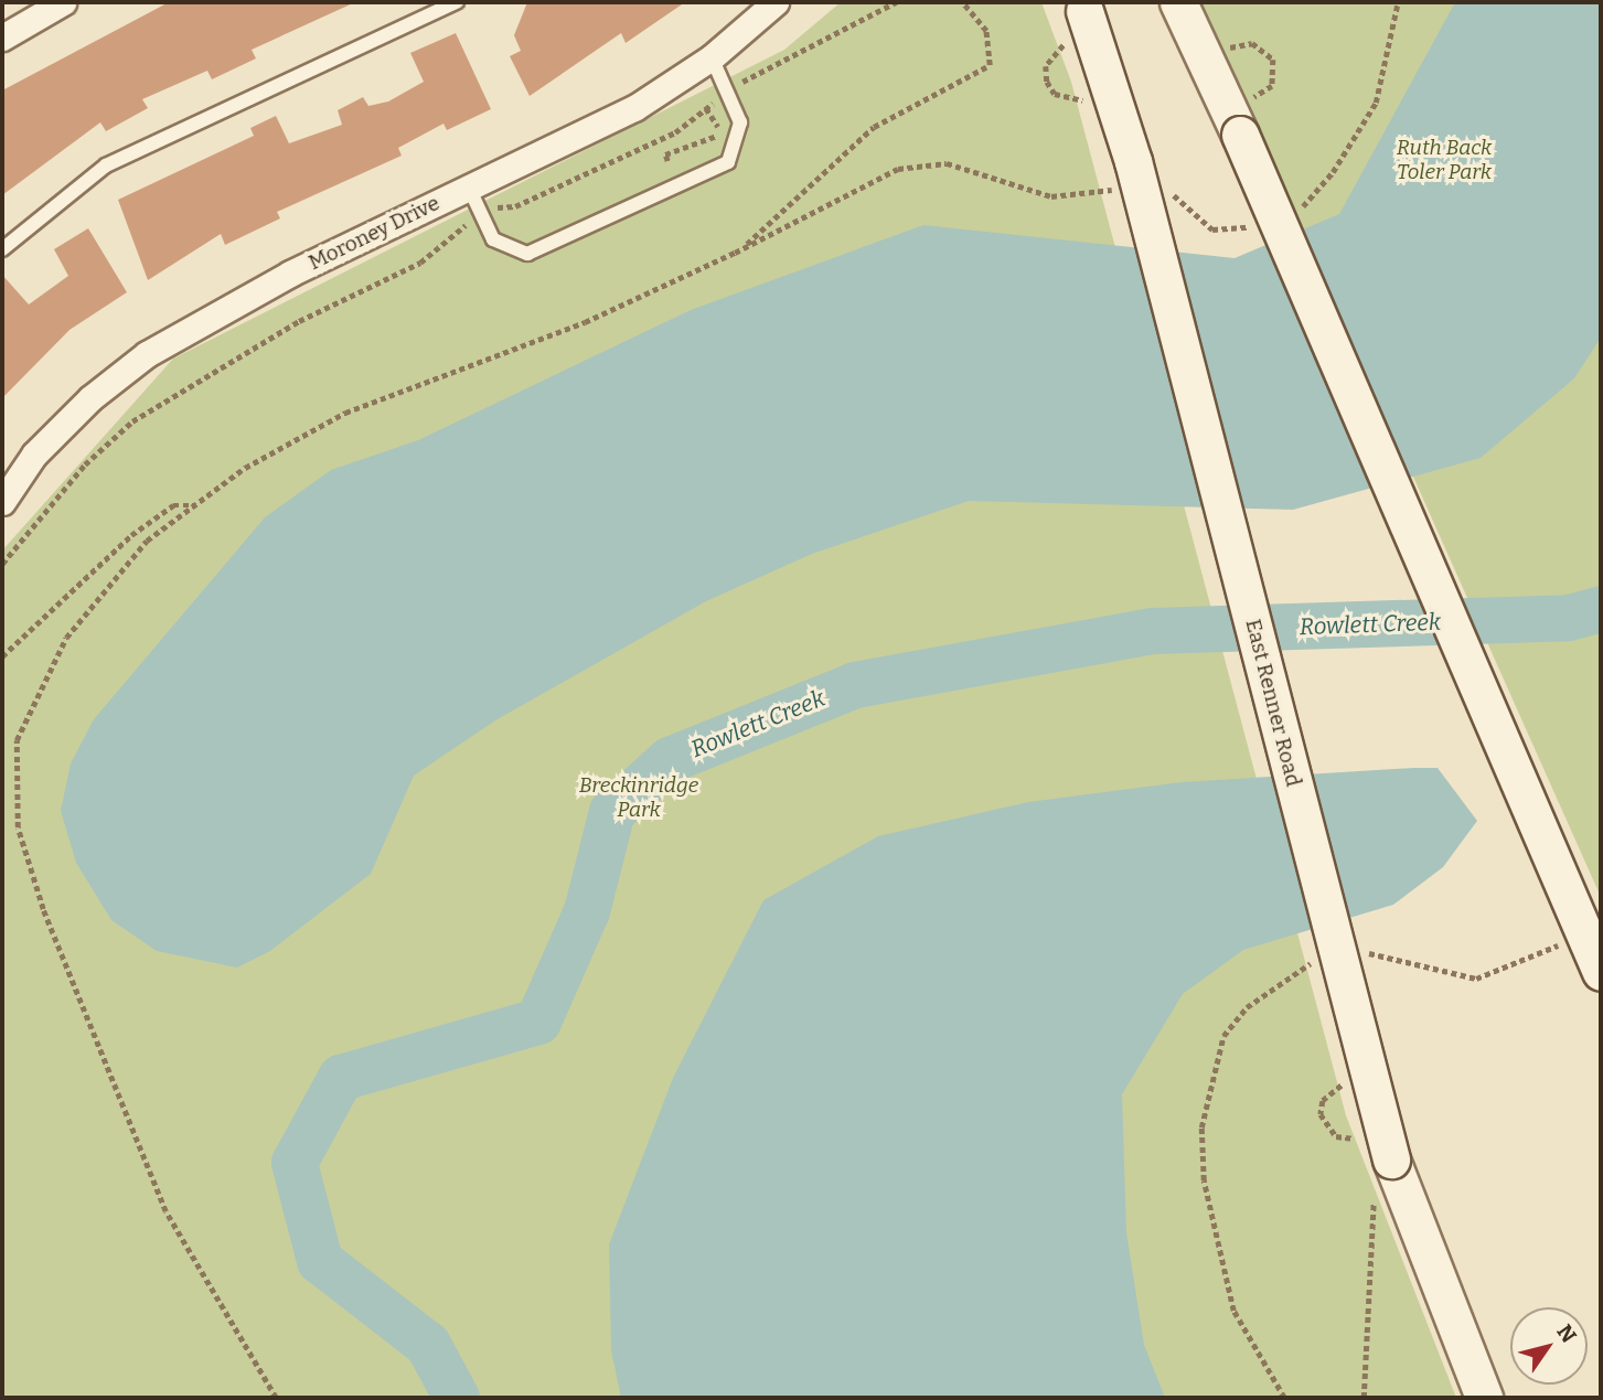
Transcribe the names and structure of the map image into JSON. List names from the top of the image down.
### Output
{
  "streets": {
    "main road": ["East Renner Road"],
    "street": ["Moroney Drive"]
  },
  "water": ["Rowlett Creek"],
  "parks": ["Ruth Back Toler Park", "Breckinridge Park"],
  "north": "top right"
}
